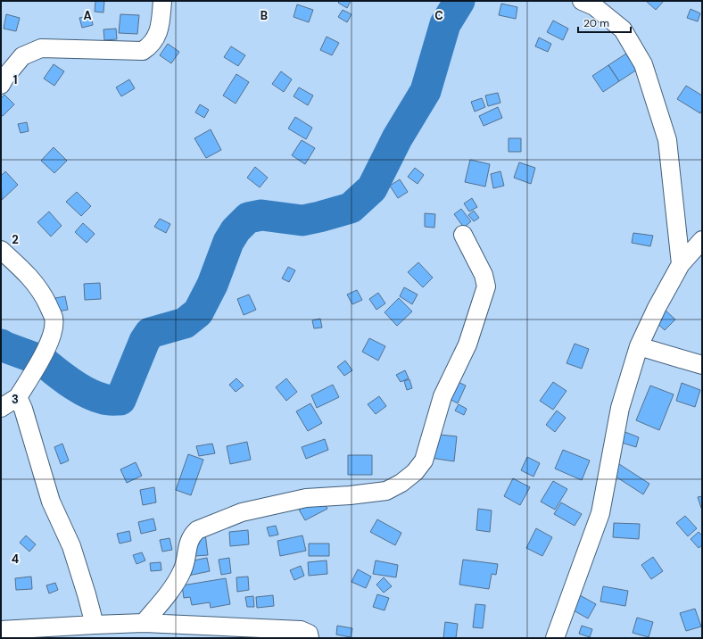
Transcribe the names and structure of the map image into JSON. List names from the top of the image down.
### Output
{
  "scale_bar": "20 m",
  "grid": {
    "columns": ["A", "B", "C"],
    "rows": [
      "1",
      "2",
      "3",
      "4"
    ]
  }
}
